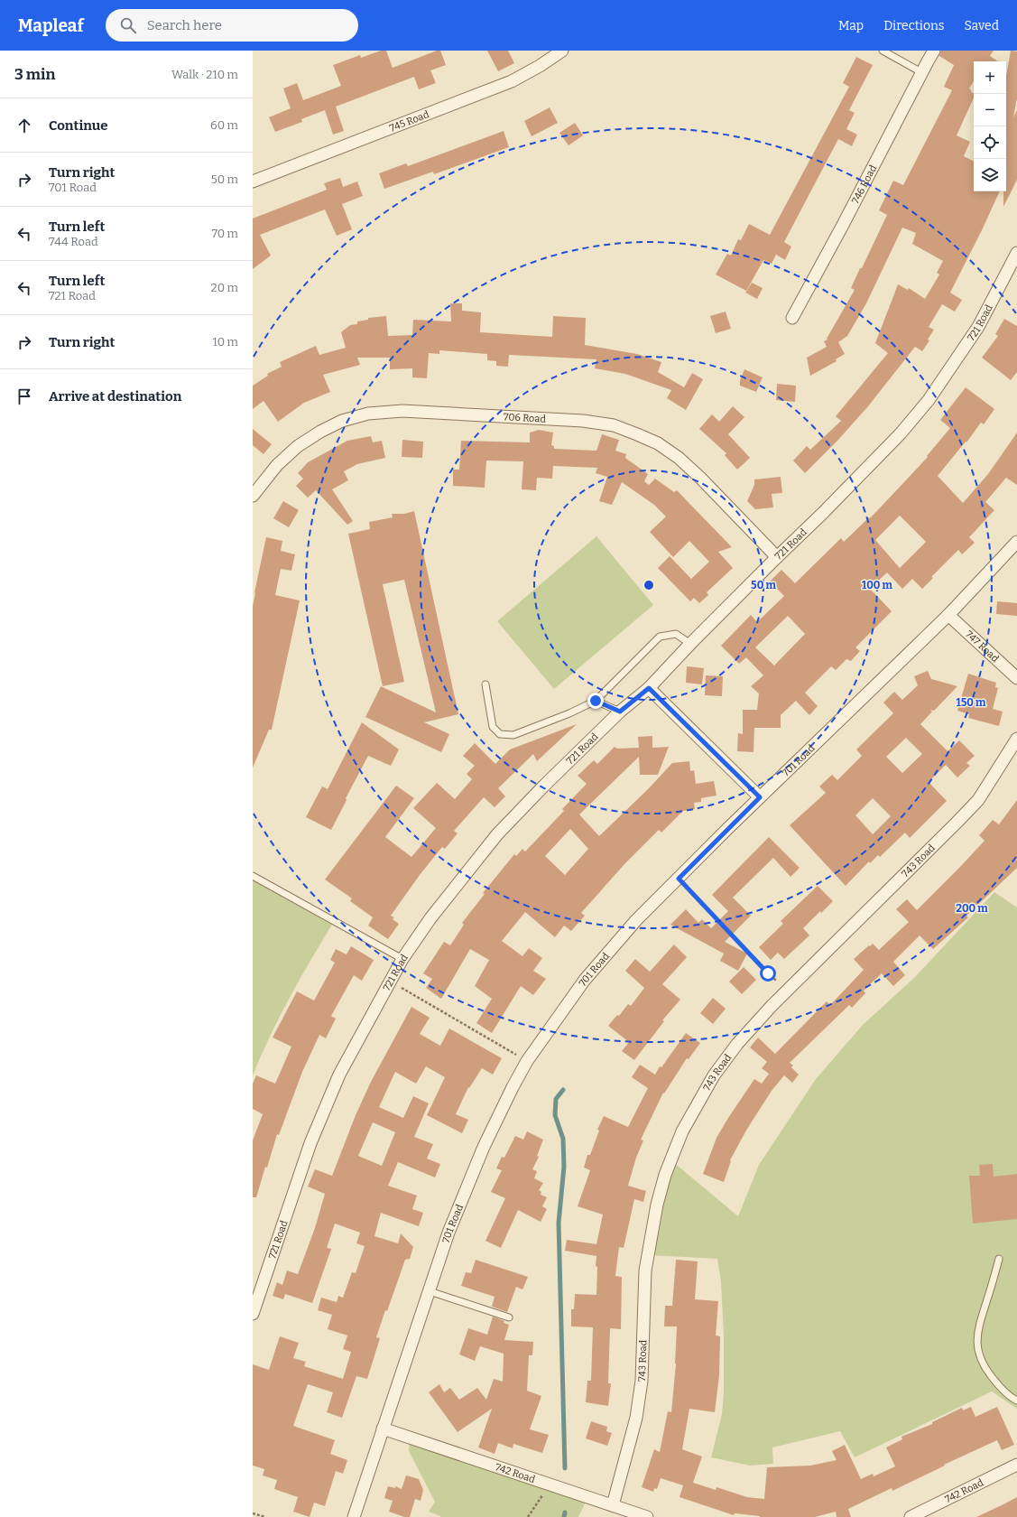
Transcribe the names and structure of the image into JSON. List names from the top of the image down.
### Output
{
  "streets": {
    "street": [
      "745 Road",
      "746 Road",
      "721 Road",
      "706 Road",
      "747 Road",
      "701 Road",
      "743 Road",
      "742 Road"
    ]
  },
  "crossings": [
    ["721 Road", "706 Road"],
    ["747 Road", "701 Road"],
    ["701 Road", "742 Road"],
    ["743 Road", "742 Road"]
  ],
  "page": {
    "header": "Mapleaf",
    "search": "Search here",
    "nav": ["Map", "Directions", "Saved"],
    "heading": ["3 min", "Walk · 210 m"],
    "map_buttons": ["+", "−"],
    "list": [
      ["Continue", "60 m"],
      ["Turn right", "701 Road", "50 m"],
      ["Turn left", "744 Road", "70 m"],
      ["Turn left", "721 Road", "20 m"],
      ["Turn right", "10 m"],
      "Arrive at destination"
    ]
  },
  "rings": [
    "50 m",
    "100 m",
    "150 m",
    "200 m"
  ]
}
